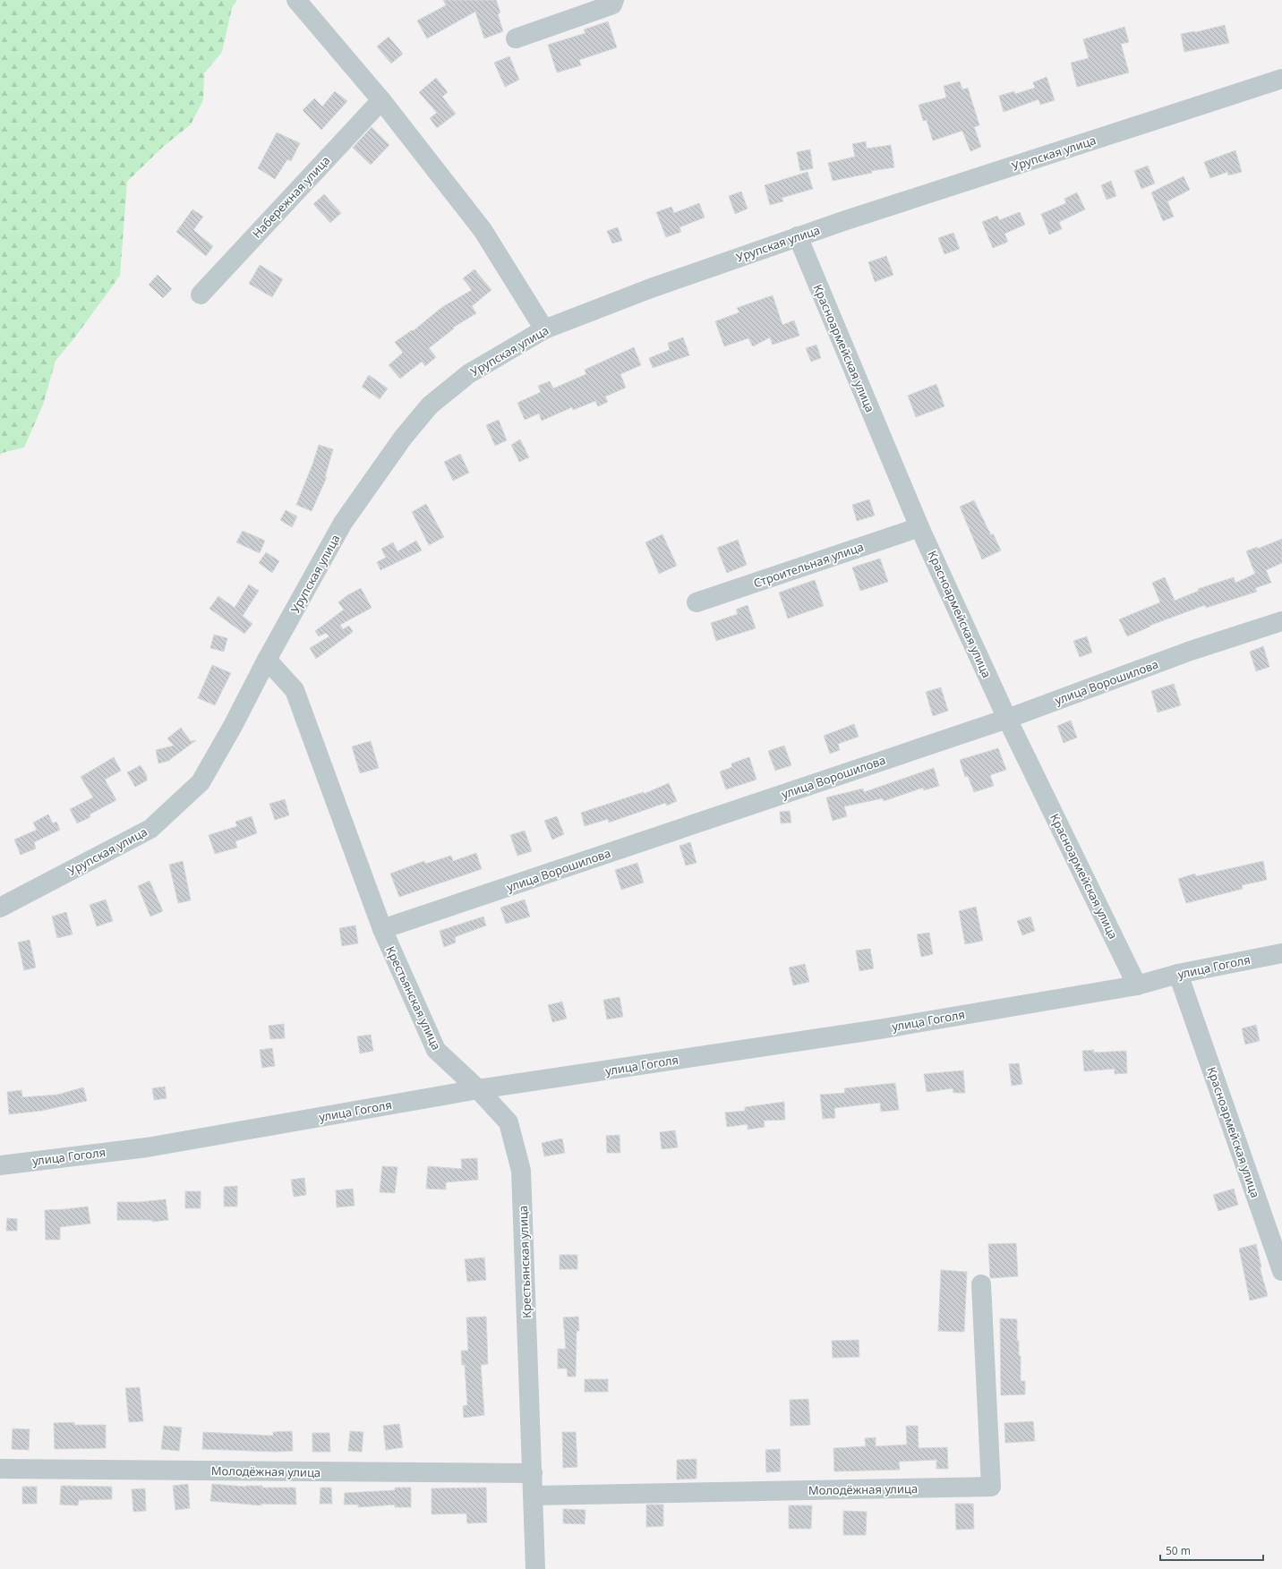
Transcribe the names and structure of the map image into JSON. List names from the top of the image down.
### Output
{
  "streets": {
    "street": [
      "Урупская улица",
      "Набережная улица",
      "Красноармейская улица",
      "Строительная улица",
      "улица Ворошилова",
      "улица Гоголя",
      "Крестьянская улица",
      "Молодёжная улица"
    ]
  },
  "crossings": [
    ["Урупская улица", "Красноармейская улица"],
    ["Урупская улица", "Крестьянская улица"],
    ["Красноармейская улица", "Строительная улица"],
    ["Красноармейская улица", "улица Ворошилова"],
    ["Красноармейская улица", "улица Гоголя"],
    ["улица Ворошилова", "Крестьянская улица"],
    ["улица Гоголя", "Крестьянская улица"],
    ["Крестьянская улица", "Молодёжная улица"]
  ],
  "scale_bar": "50 m"
}
